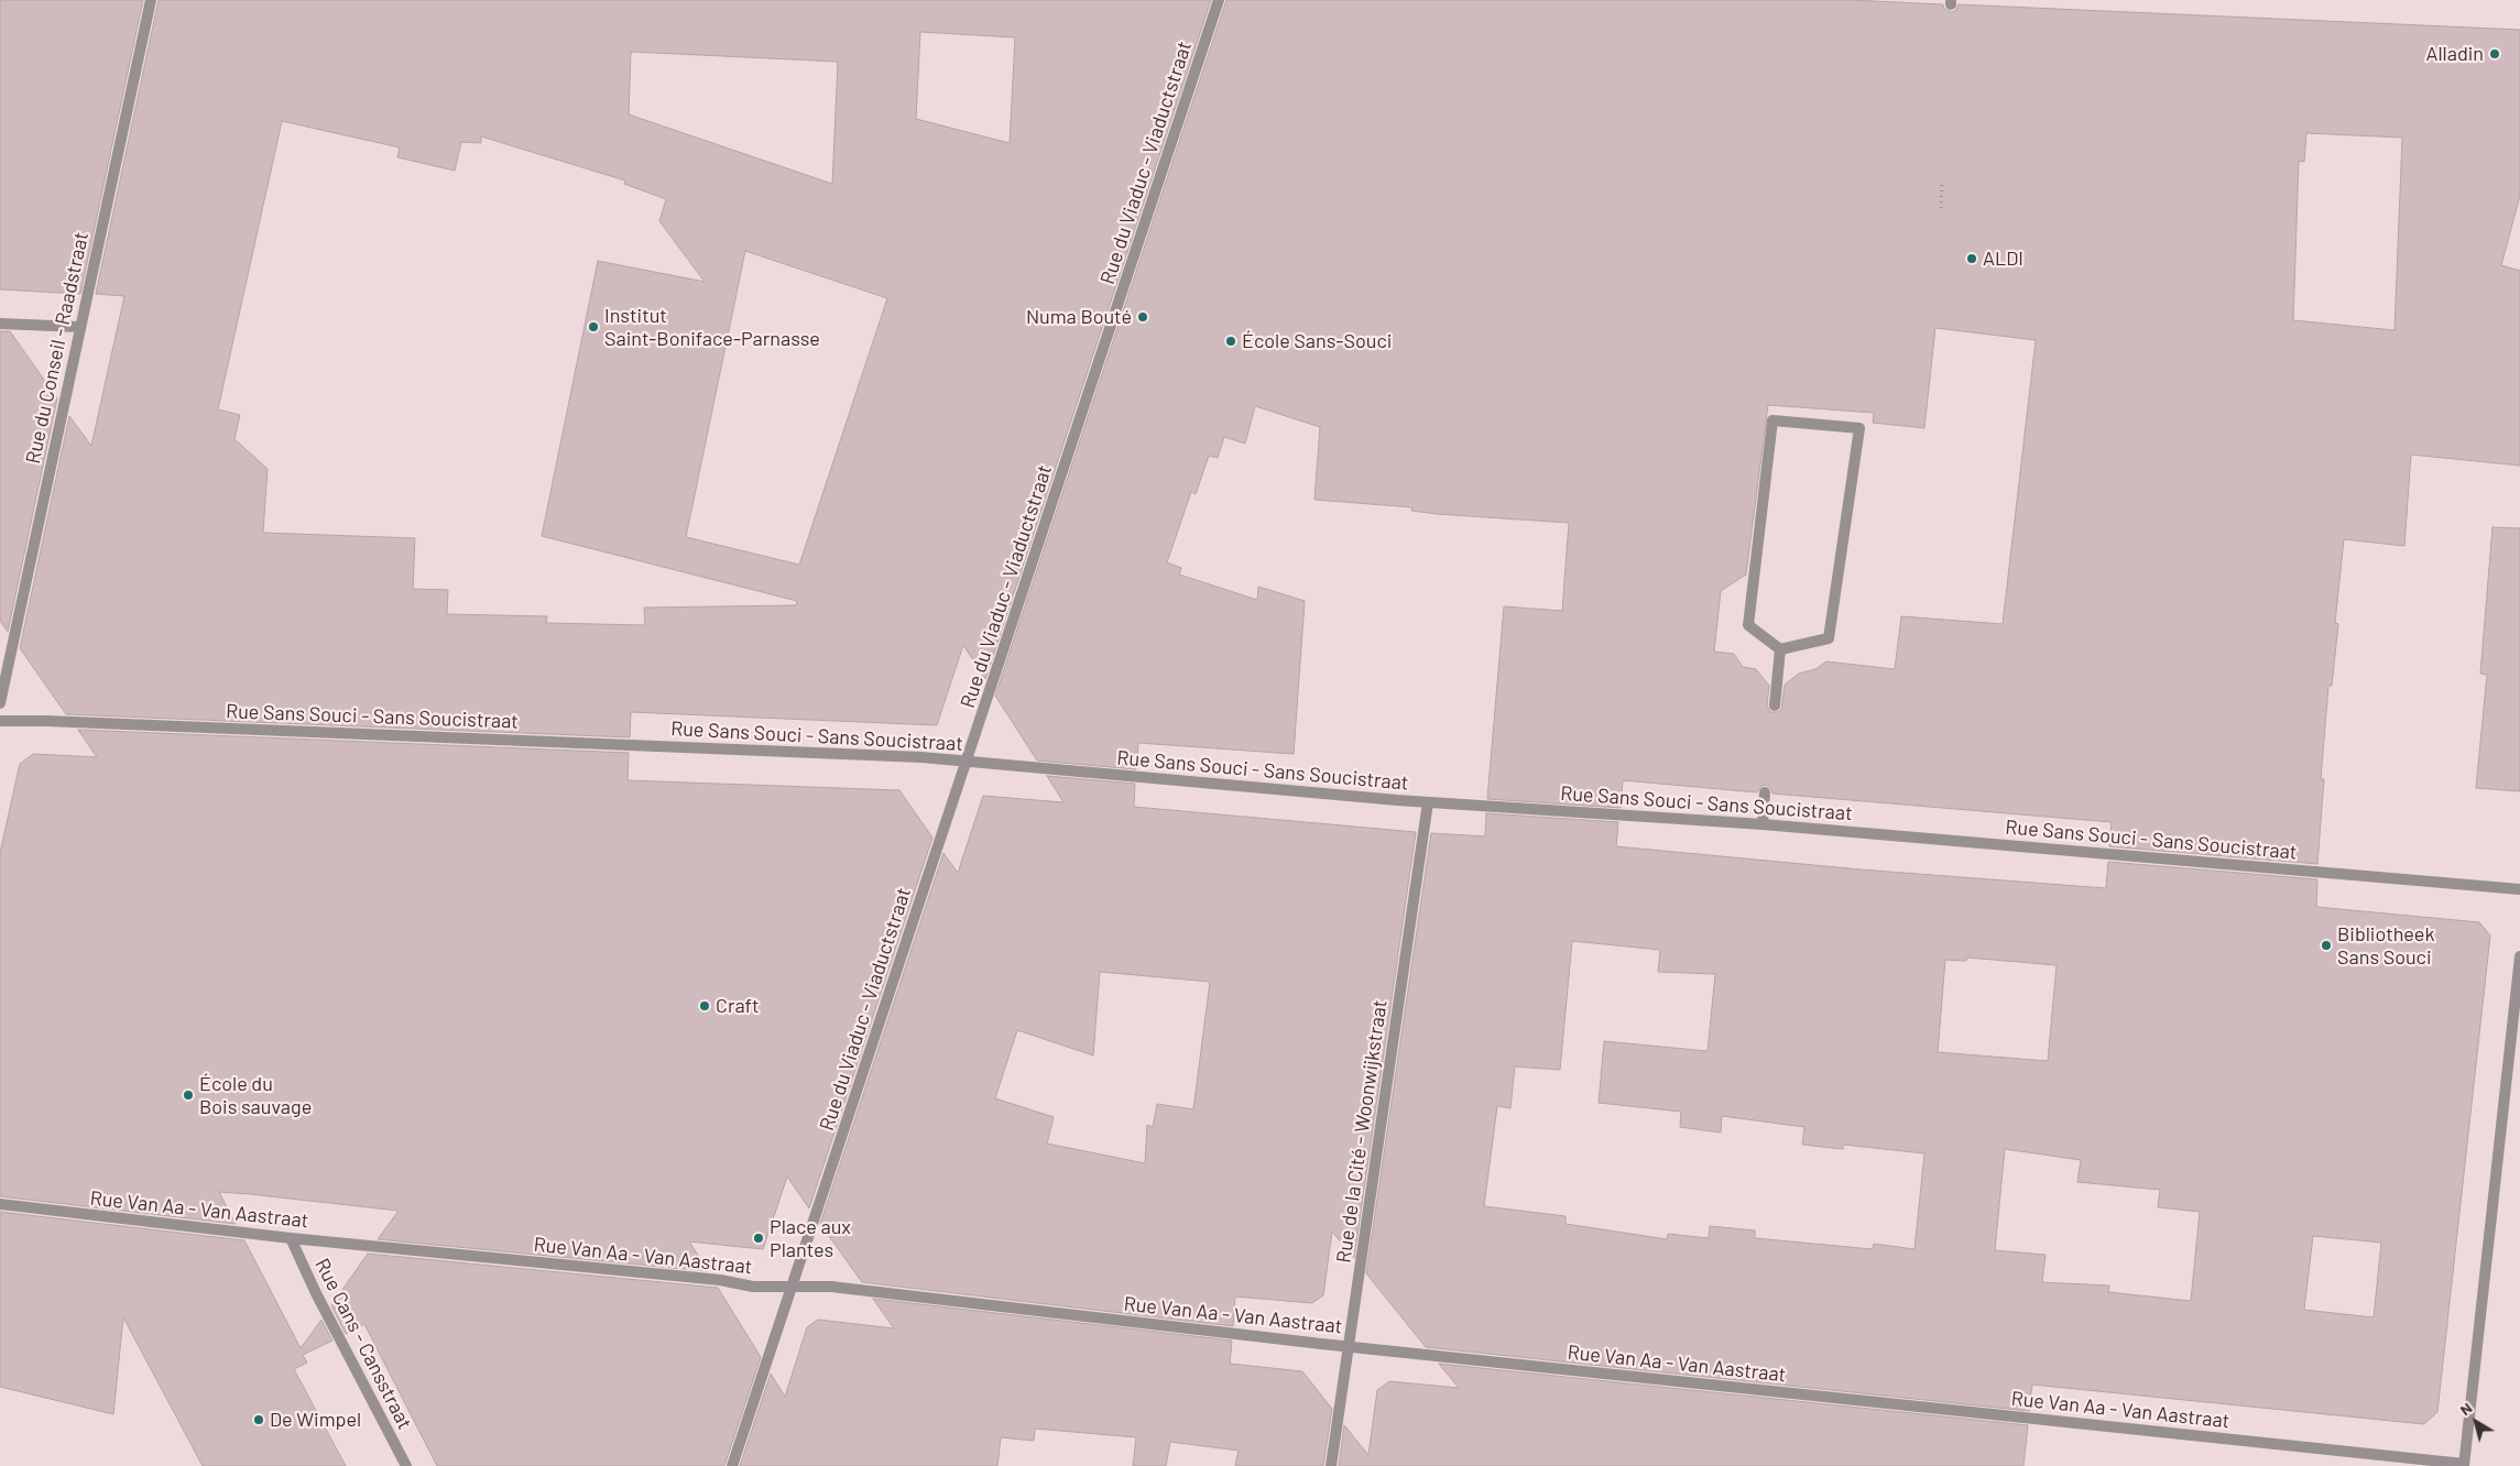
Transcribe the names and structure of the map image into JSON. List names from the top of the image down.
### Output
{
  "streets": {
    "street": [
      "Rue du Viaduc - Viaductstraat",
      "Rue du Conseil - Raadstraat",
      "Rue Sans Souci - Sans Soucistraat",
      "Rue de la Cité - Woonwijkstraat",
      "Rue Van Aa - Van Aastraat",
      "Rue Cans - Cansstraat"
    ]
  },
  "crossings": [
    ["Rue du Viaduc - Viaductstraat", "Rue Sans Souci - Sans Soucistraat"],
    ["Rue du Viaduc - Viaductstraat", "Rue Van Aa - Van Aastraat"],
    ["Rue Sans Souci - Sans Soucistraat", "Rue de la Cité - Woonwijkstraat"],
    ["Rue de la Cité - Woonwijkstraat", "Rue Van Aa - Van Aastraat"],
    ["Rue Van Aa - Van Aastraat", "Rue Cans - Cansstraat"]
  ],
  "places": [
    "Alladin",
    "ALDI",
    "Numa Bouté",
    "Institut Saint-Boniface-Parnasse",
    "École Sans-Souci",
    "Bibliotheek Sans Souci",
    "Craft",
    "École du Bois sauvage",
    "Place aux Plantes",
    "De Wimpel"
  ],
  "north": "top left"
}
